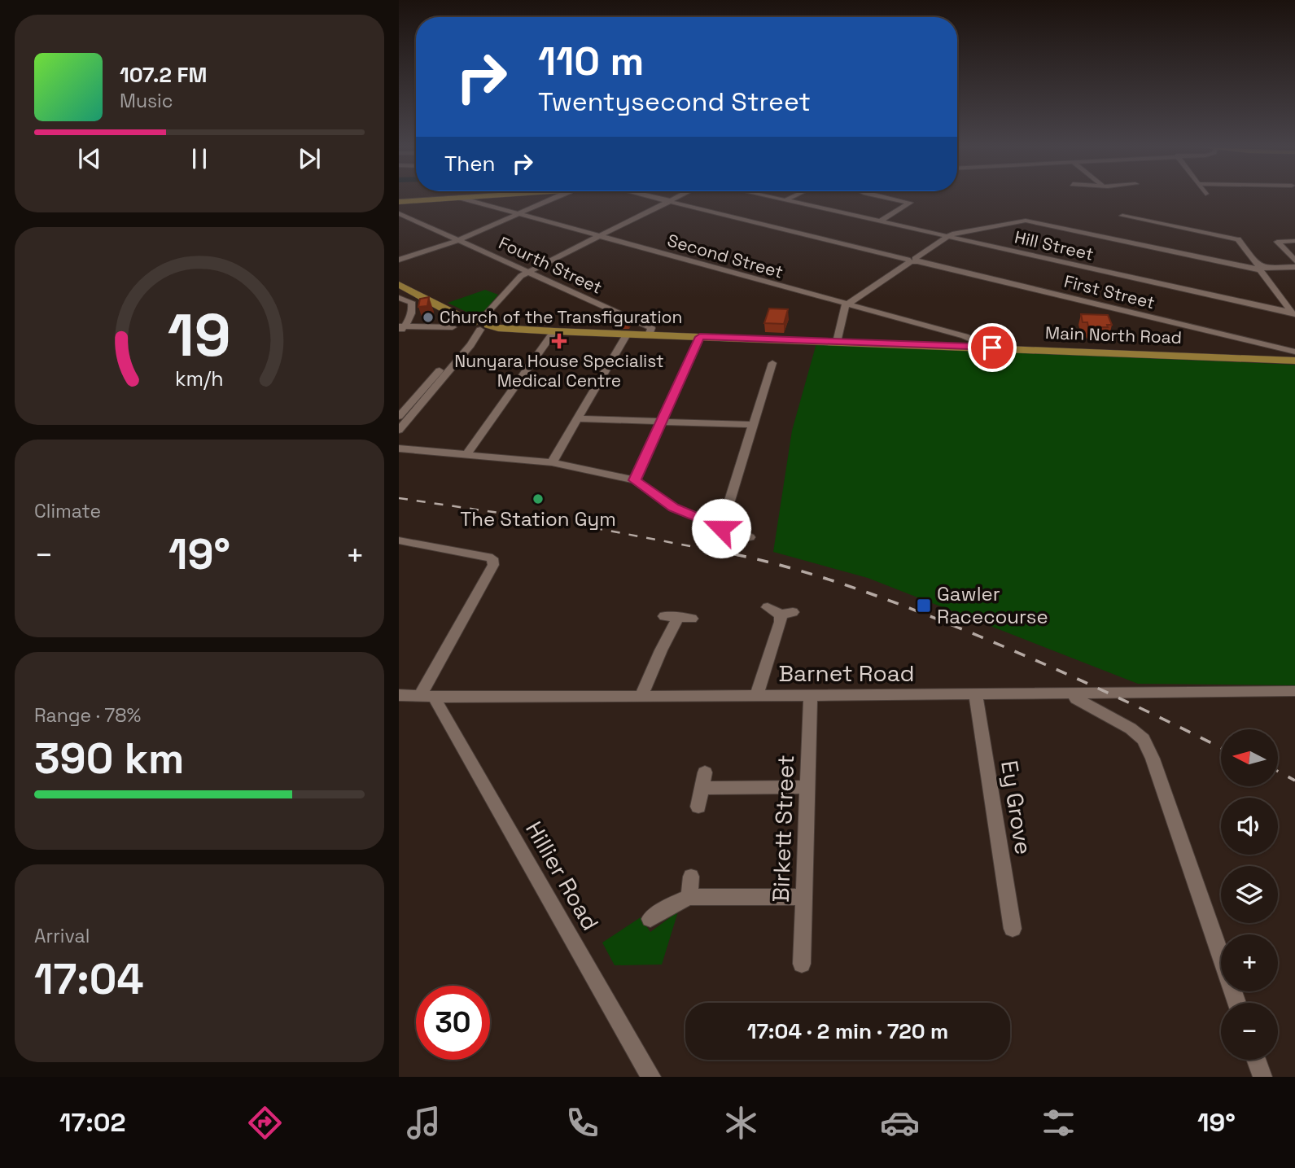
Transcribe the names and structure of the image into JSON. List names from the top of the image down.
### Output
{
  "streets": {
    "main road": ["Main North Road"],
    "street": [
      "Hill Street",
      "Second Street",
      "Fourth Street",
      "First Street",
      "Barnet Road",
      "Ey Grove",
      "Birkett Street",
      "Hillier Road"
    ]
  },
  "crossings": [
    ["Second Street", "Main North Road"],
    ["Fourth Street", "Main North Road"],
    ["Barnet Road", "Ey Grove"],
    ["Barnet Road", "Birkett Street"],
    ["Barnet Road", "Hillier Road"]
  ],
  "places": {
    "other": ["Church of the Transfiguration", "The Station Gym"],
    "health": ["Nunyara House Specialist Medical Centre"],
    "transit": ["Gawler Racecourse"]
  },
  "north": "left",
  "page": {
    "turn": ["110 m", "Twentysecond Street"],
    "song": ["107.2 FM", "Music"],
    "then": "Then",
    "tile": [
      "Climate",
      ["Range · 78%", "390 km"],
      ["Arrival", "17:04"]
    ],
    "heat": ["−", "19°", "+"],
    "map_buttons": ["+", "−"],
    "limit": "30",
    "trip": "17:04 · 2 min · 720 m",
    "tabs": ["17:02", "19°"],
    "gauge": ["19", "km/h"]
  }
}
